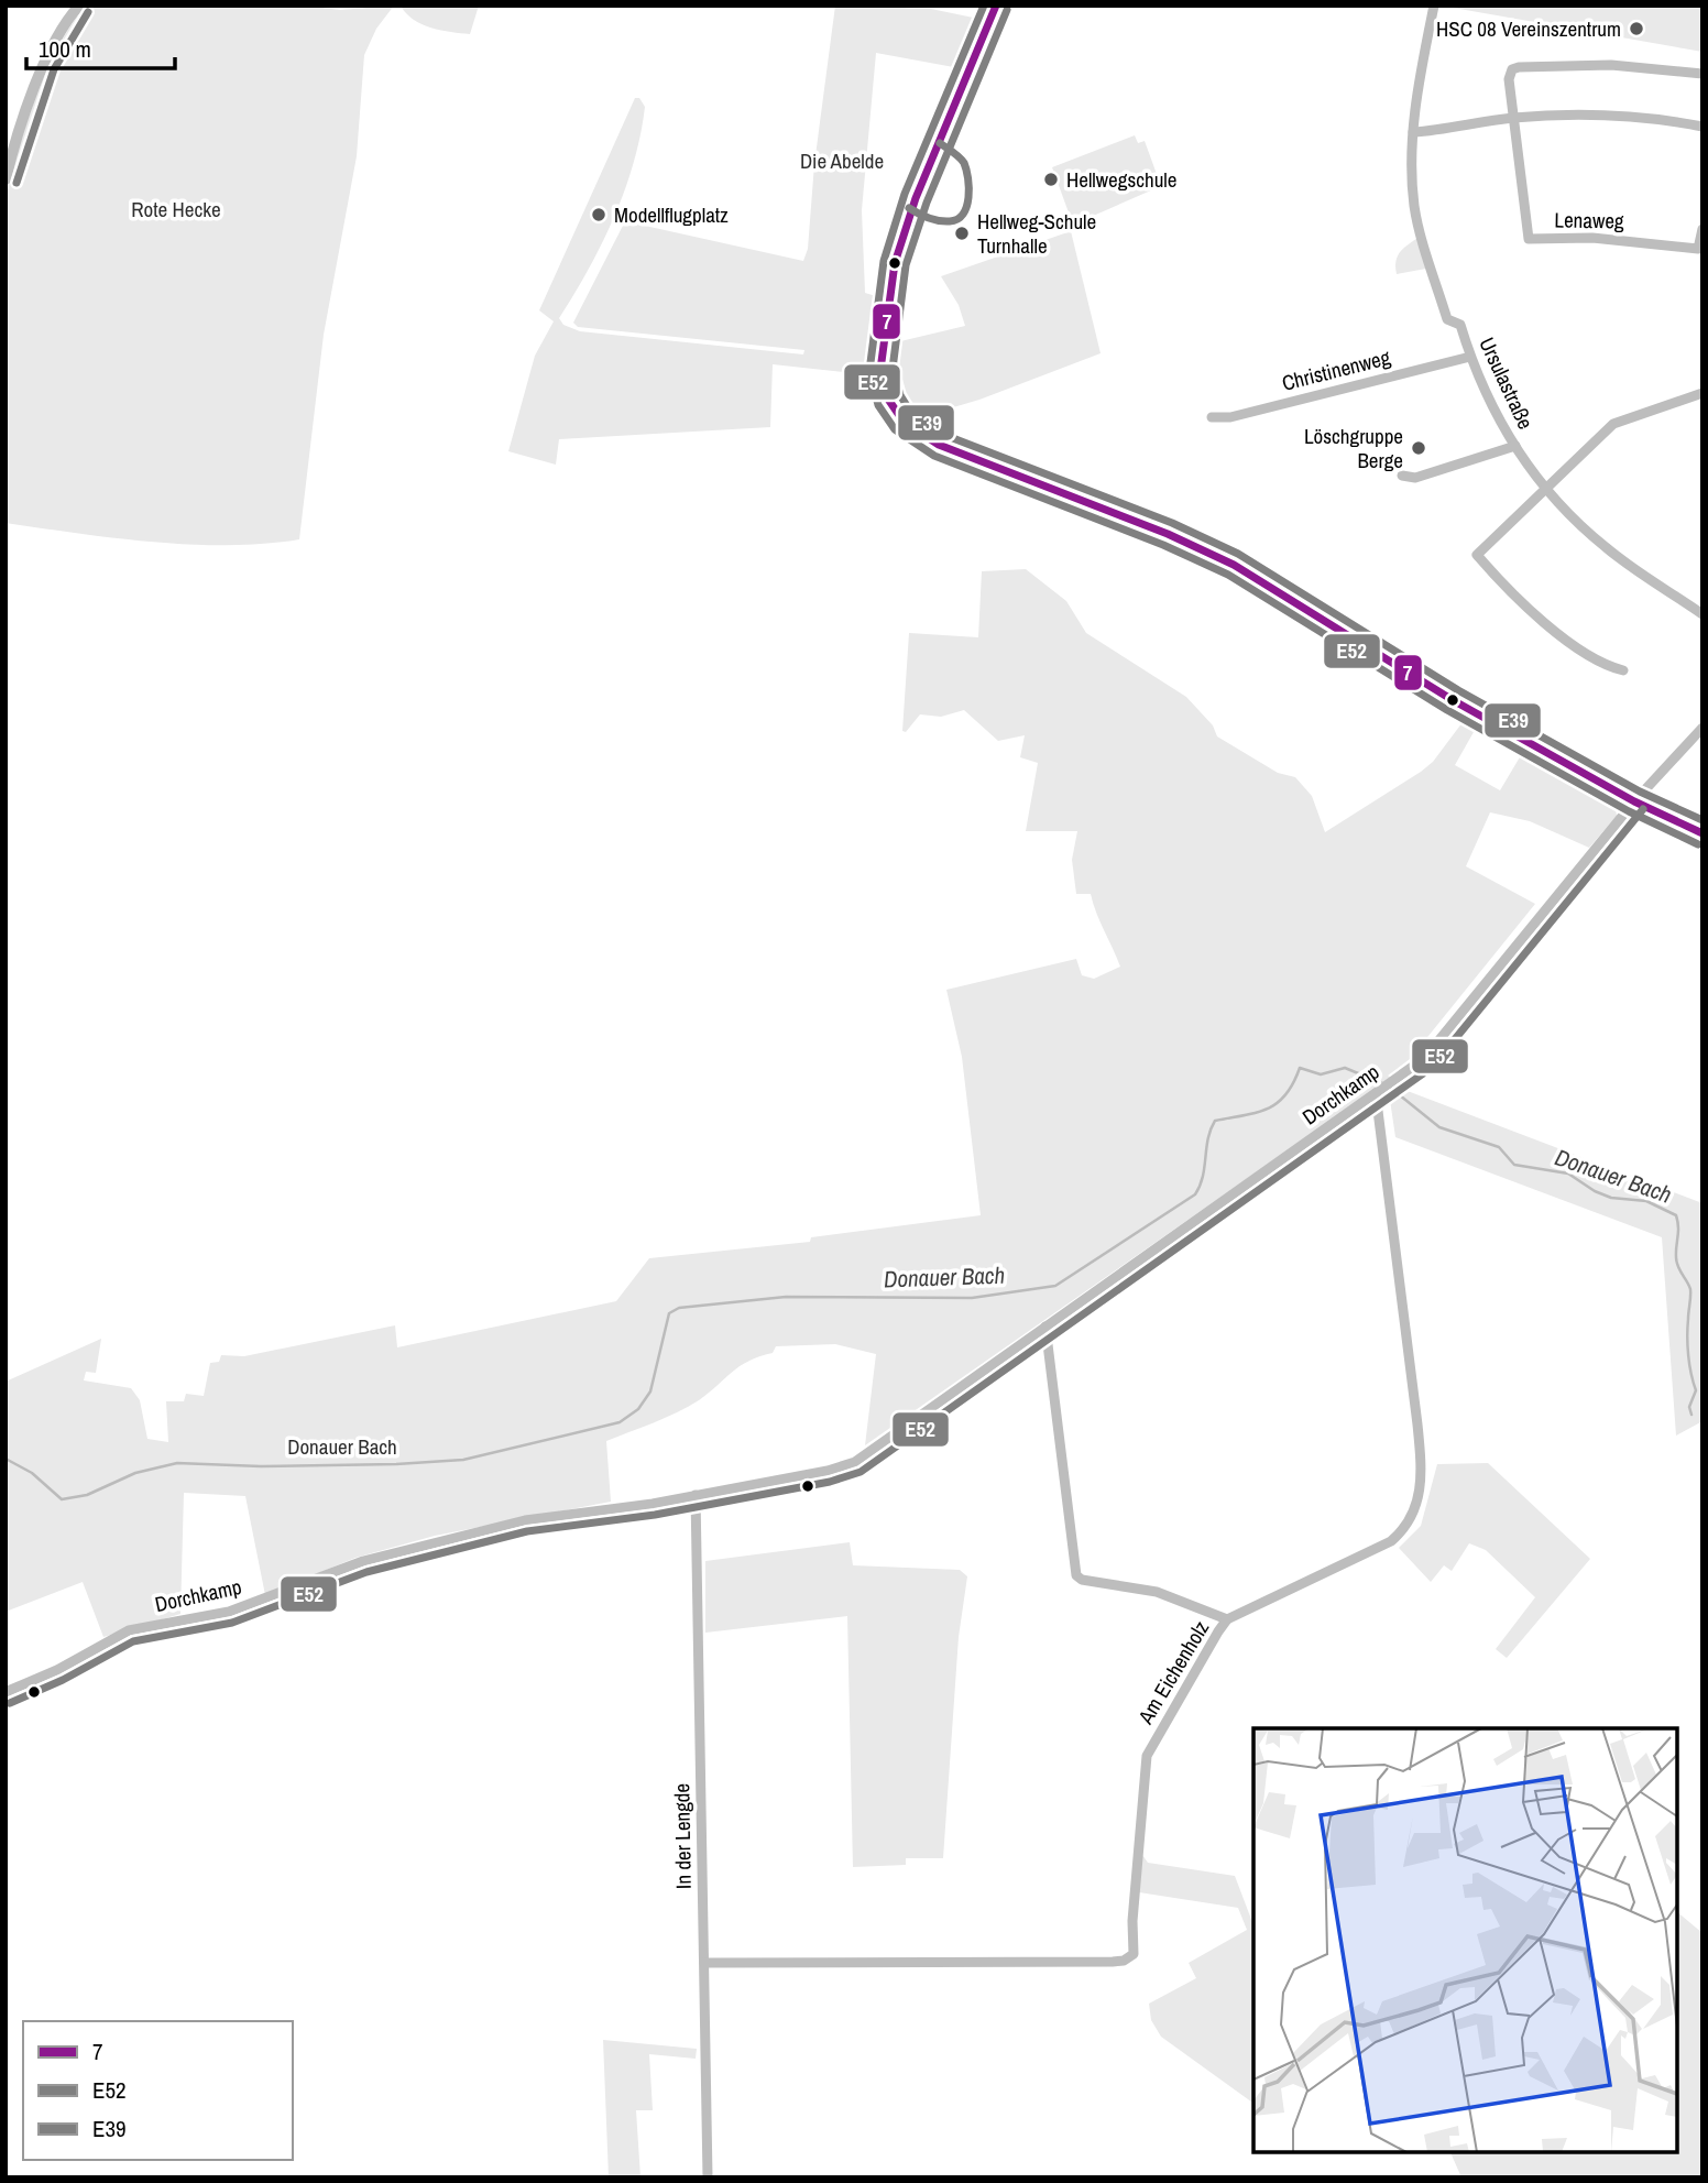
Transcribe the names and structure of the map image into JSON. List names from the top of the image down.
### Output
{
  "streets": {
    "street": [
      "Lenaweg",
      "Christinenweg",
      "Ursulastraße",
      "Dorchkamp",
      "Am Eichenholz",
      "In der Lengde"
    ]
  },
  "crossings": [
    ["Christinenweg", "Ursulastraße"],
    ["Dorchkamp", "Am Eichenholz"],
    ["Dorchkamp", "In der Lengde"],
    ["Am Eichenholz", "In der Lengde"]
  ],
  "water": ["Donauer Bach"],
  "parks": ["Die Abelde", "Rote Hecke", "Donauer Bach"],
  "places": [
    "HSC 08 Vereinszentrum",
    "Hellwegschule",
    "Modellflugplatz",
    "Hellweg-Schule Turnhalle",
    "Löschgruppe Berge"
  ],
  "lines": ["transit line 7", "transit line E52", "transit line E39"],
  "legend": ["7", "E52", "E39"],
  "scale_bar": "100 m"
}
